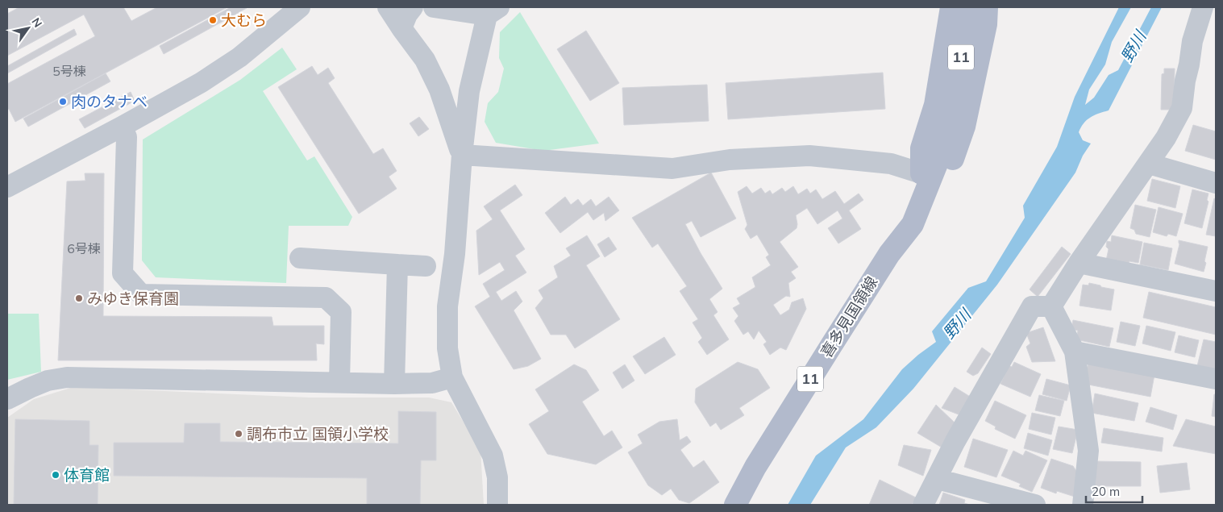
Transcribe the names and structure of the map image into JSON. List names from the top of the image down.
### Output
{
  "streets": {
    "main road": ["11", "喜多見国領線"]
  },
  "crossings": [
    ["11", "喜多見国領線"]
  ],
  "water": ["野川"],
  "places": [
    "大むら",
    "肉のタナベ",
    "みゆき保育園",
    "調布市立 国領小学校",
    "体育館"
  ],
  "house_numbers": ["5号棟", "6号棟"],
  "scale_bar": "20 m",
  "north": "top right"
}
